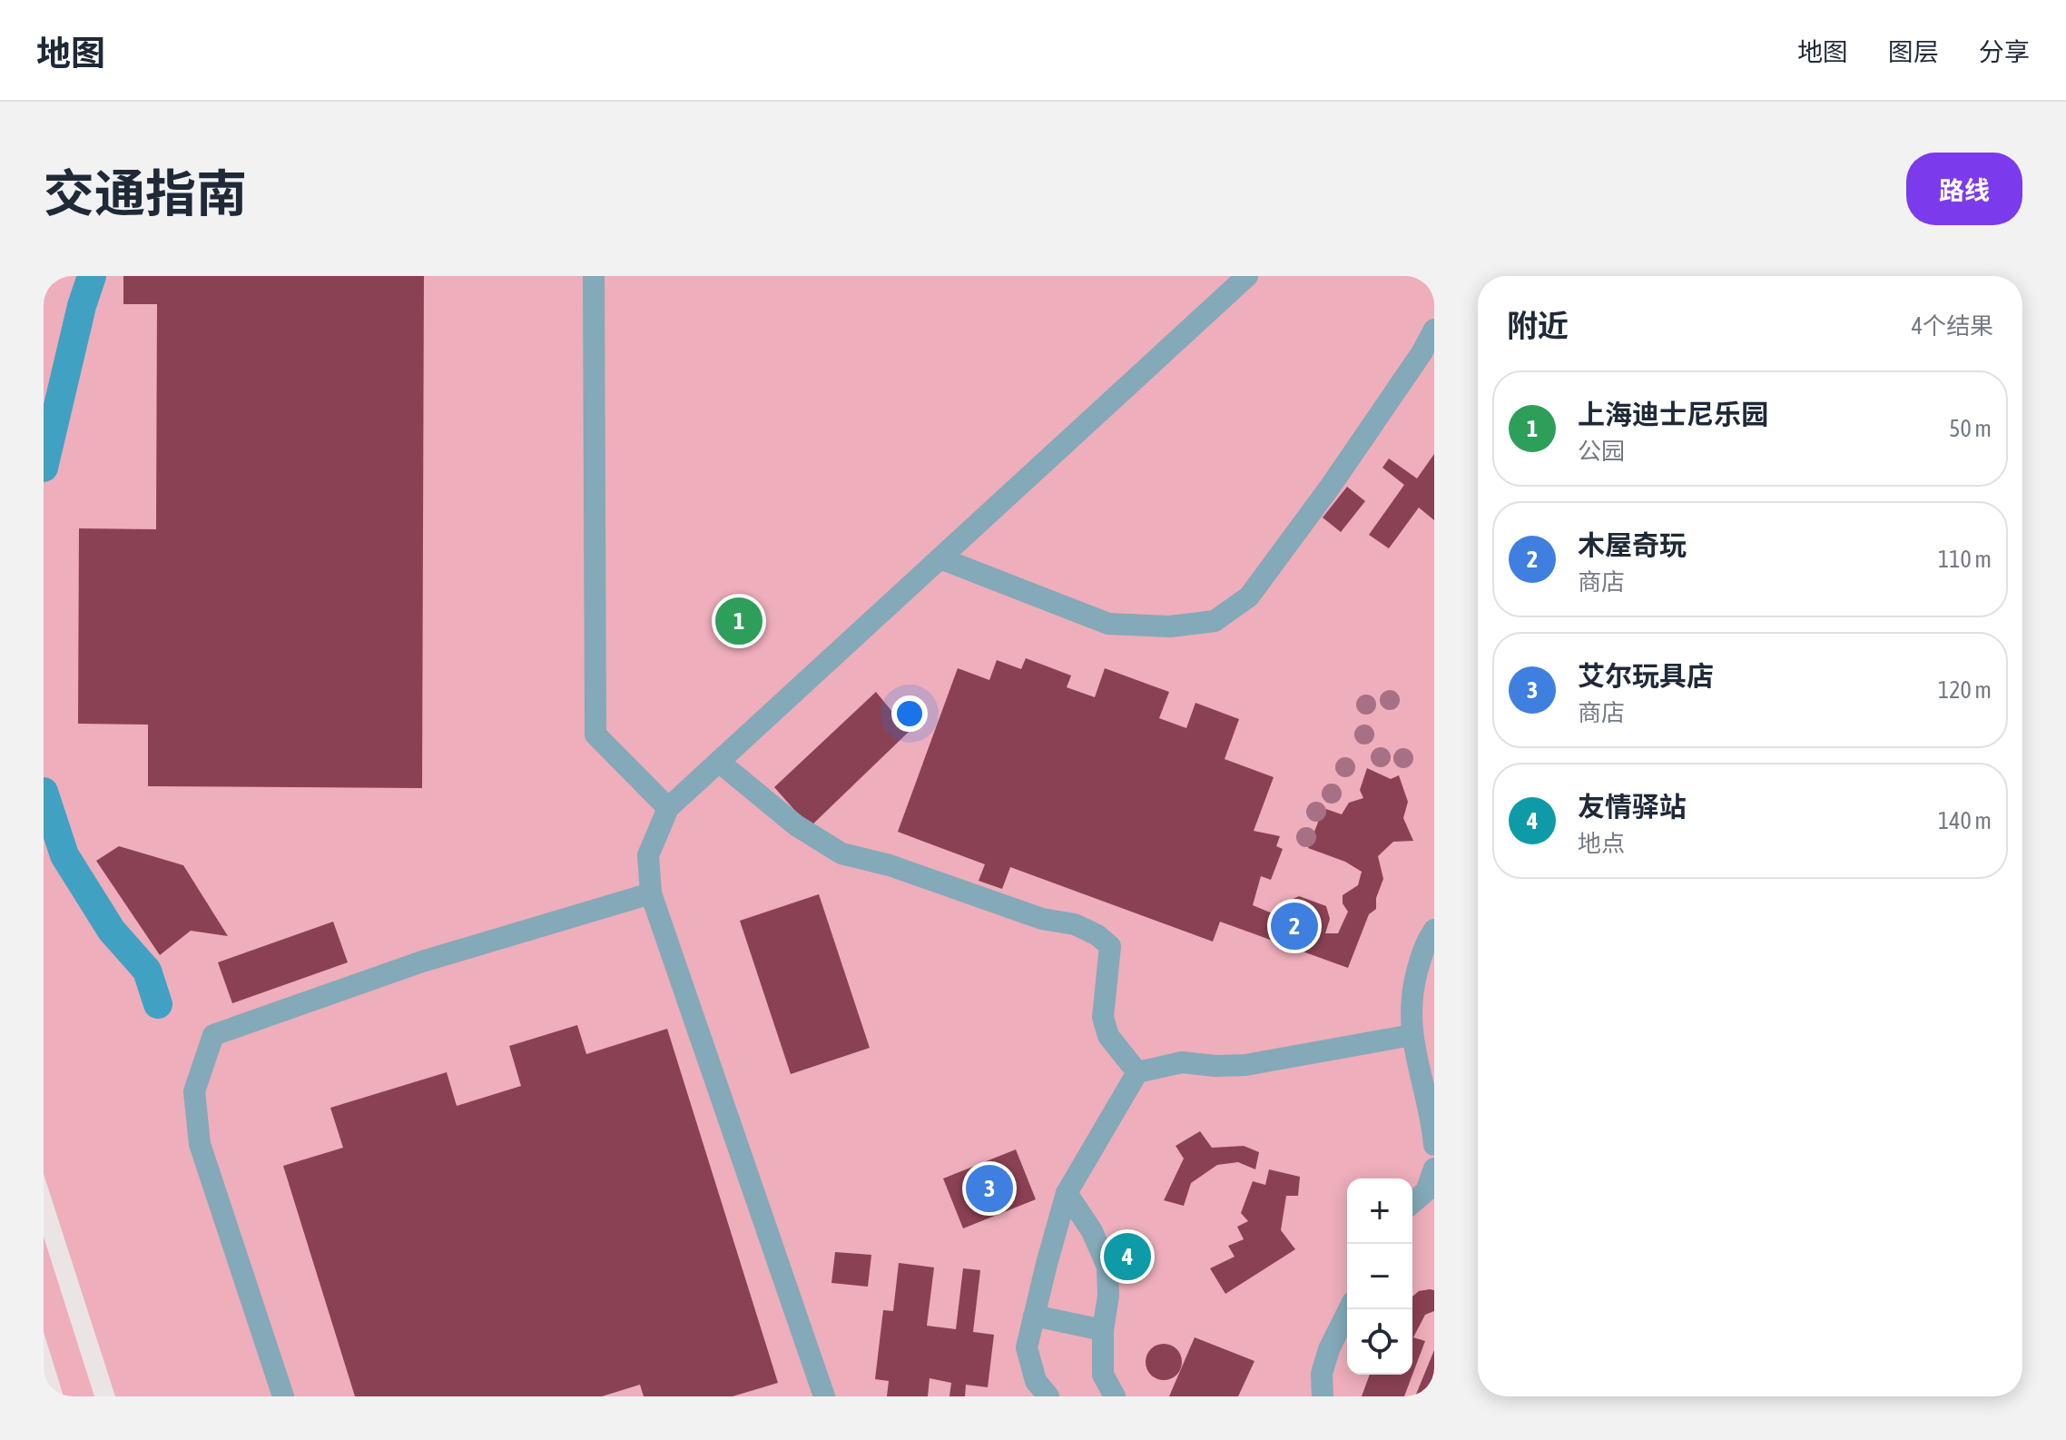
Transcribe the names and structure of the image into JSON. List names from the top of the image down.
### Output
{
  "page": {
    "header": "地图",
    "nav": ["地图", "图层", "分享"],
    "title": "交通指南",
    "buttons": "路线",
    "heading": ["附近", "4个结果"],
    "list": [
      {
        "mark": "1",
        "name": "上海迪士尼乐园",
        "note": "公园",
        "value": "50 m"
      },
      {
        "mark": "2",
        "name": "木屋奇玩",
        "note": "商店",
        "value": "110 m"
      },
      {
        "mark": "3",
        "name": "艾尔玩具店",
        "note": "商店",
        "value": "120 m"
      },
      {
        "mark": "4",
        "name": "友情驿站",
        "note": "地点",
        "value": "140 m"
      }
    ],
    "pins": [
      "1",
      "2",
      "3",
      "4"
    ],
    "map_buttons": ["+", "−"]
  }
}
